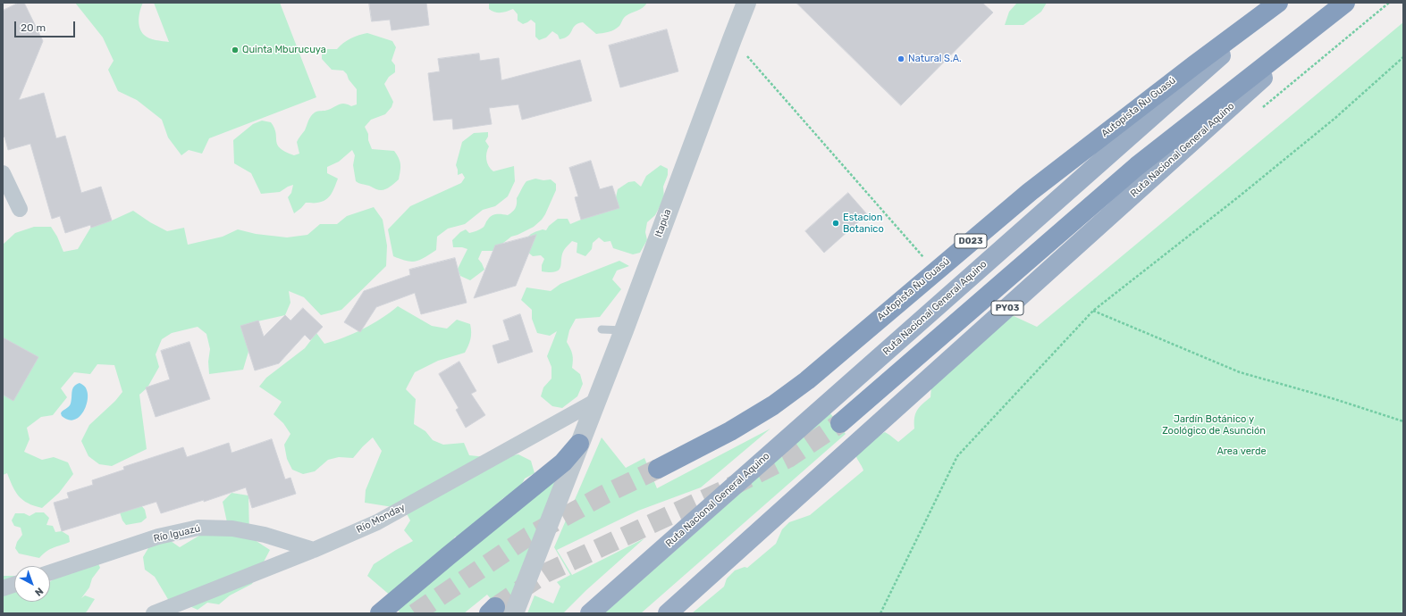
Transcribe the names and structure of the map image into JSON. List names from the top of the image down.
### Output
{
  "streets": {
    "highway": [
      "Autopista Ñu Guasú",
      "Ruta Nacional General Aquino",
      "D023",
      "PY03"
    ],
    "street": ["Itapúa", "Río Monday", "Río Iguazú"]
  },
  "crossings": [
    ["Autopista Ñu Guasú", "Ruta Nacional General Aquino"],
    ["Itapúa", "Río Monday"],
    ["Río Monday", "Río Iguazú"]
  ],
  "parks": ["Jardín Botánico y Zoológico de Asunción", "Area verde"],
  "places": ["Quinta Mburucuya", "Natural S.A.", "Estacion Botanico"],
  "scale_bar": "20 m",
  "north": "bottom right"
}
